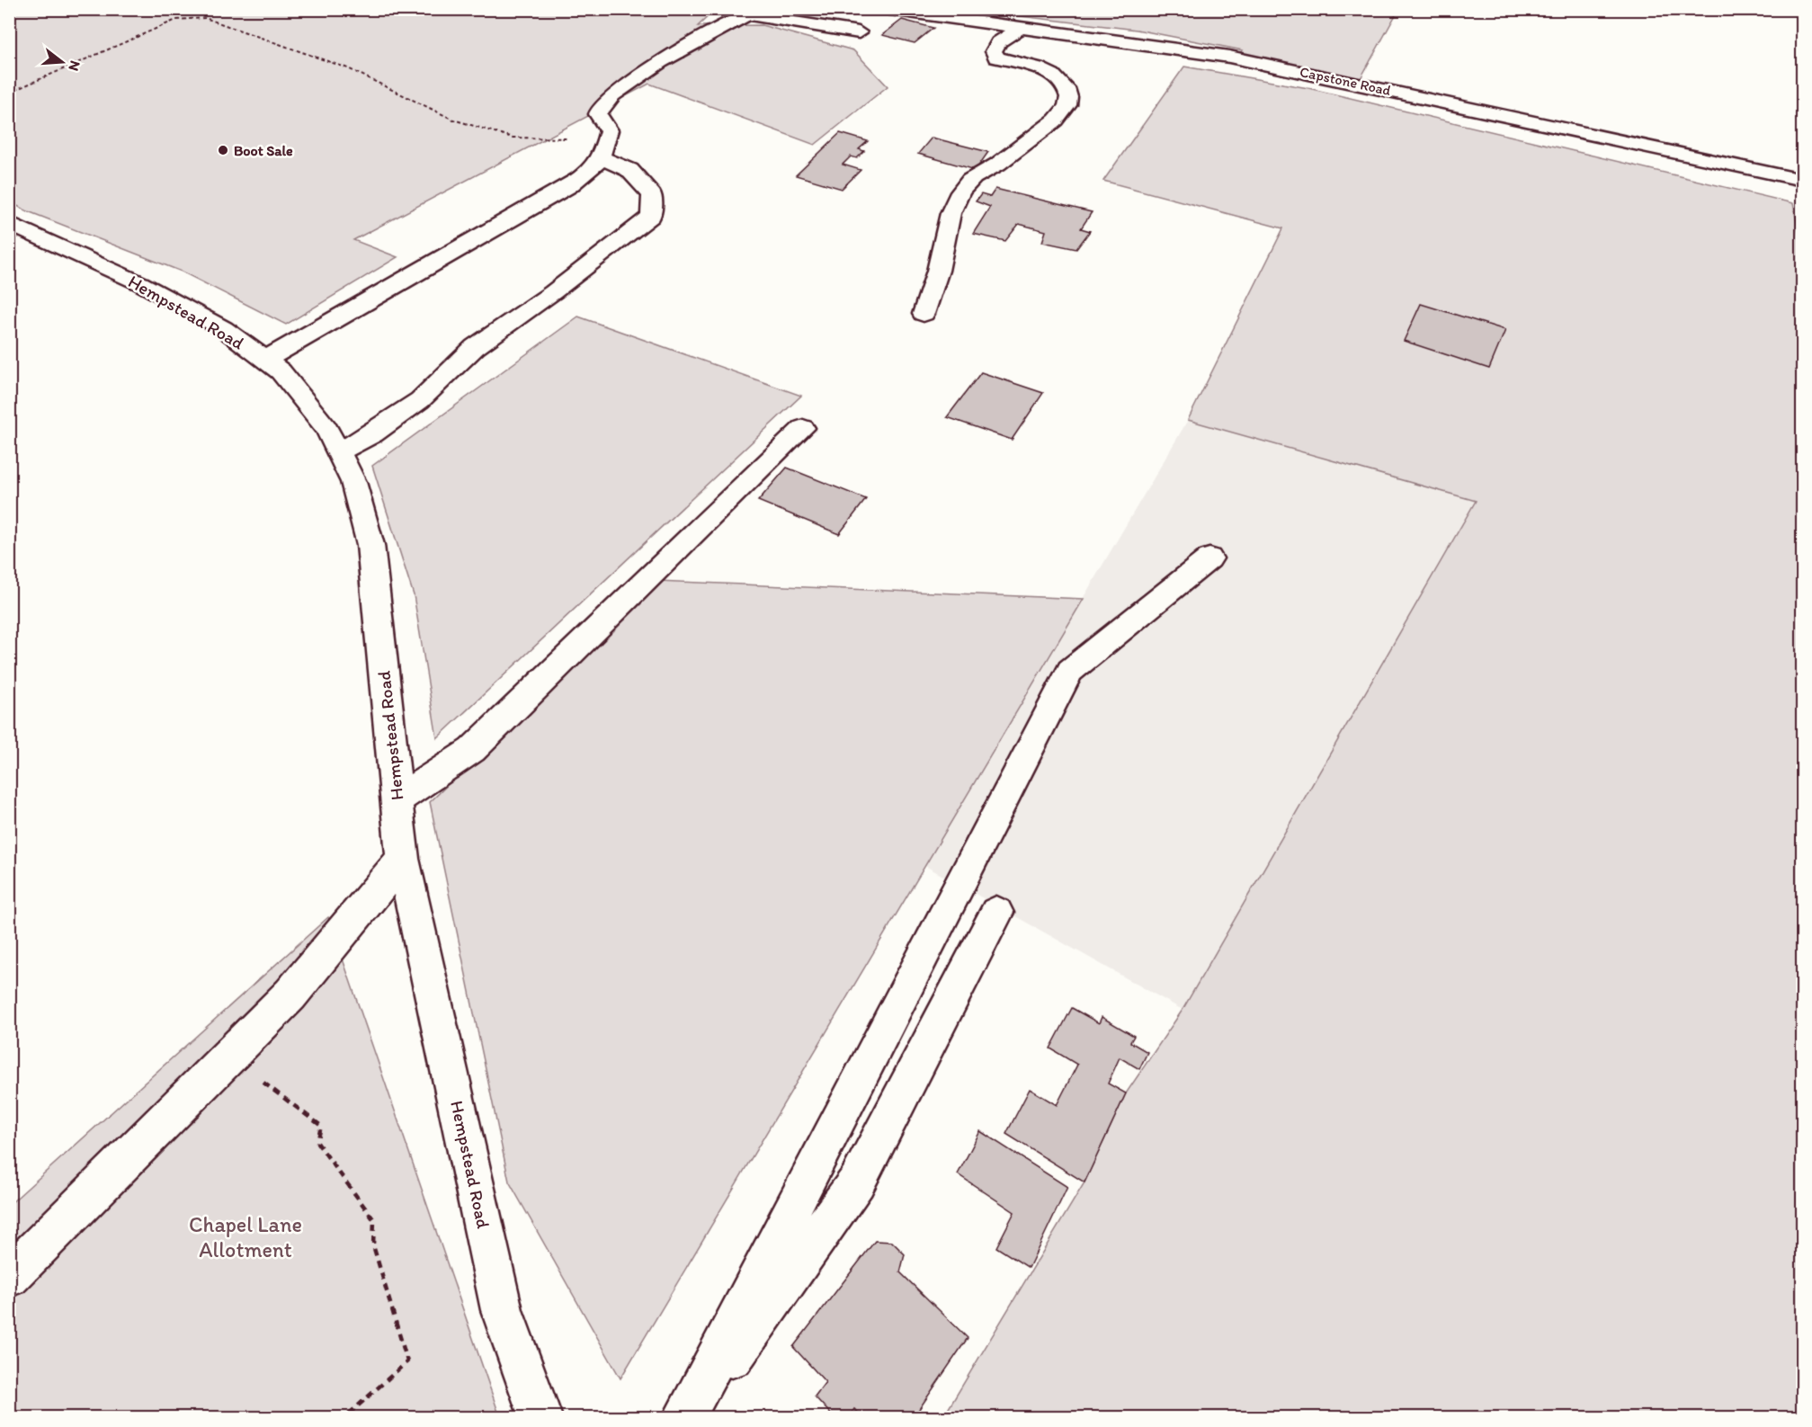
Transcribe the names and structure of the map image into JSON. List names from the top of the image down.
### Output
{
  "streets": {
    "street": ["Capstone Road", "Hempstead Road"]
  },
  "parks": ["Chapel Lane Allotment"],
  "places": ["Boot Sale"],
  "north": "right"
}
